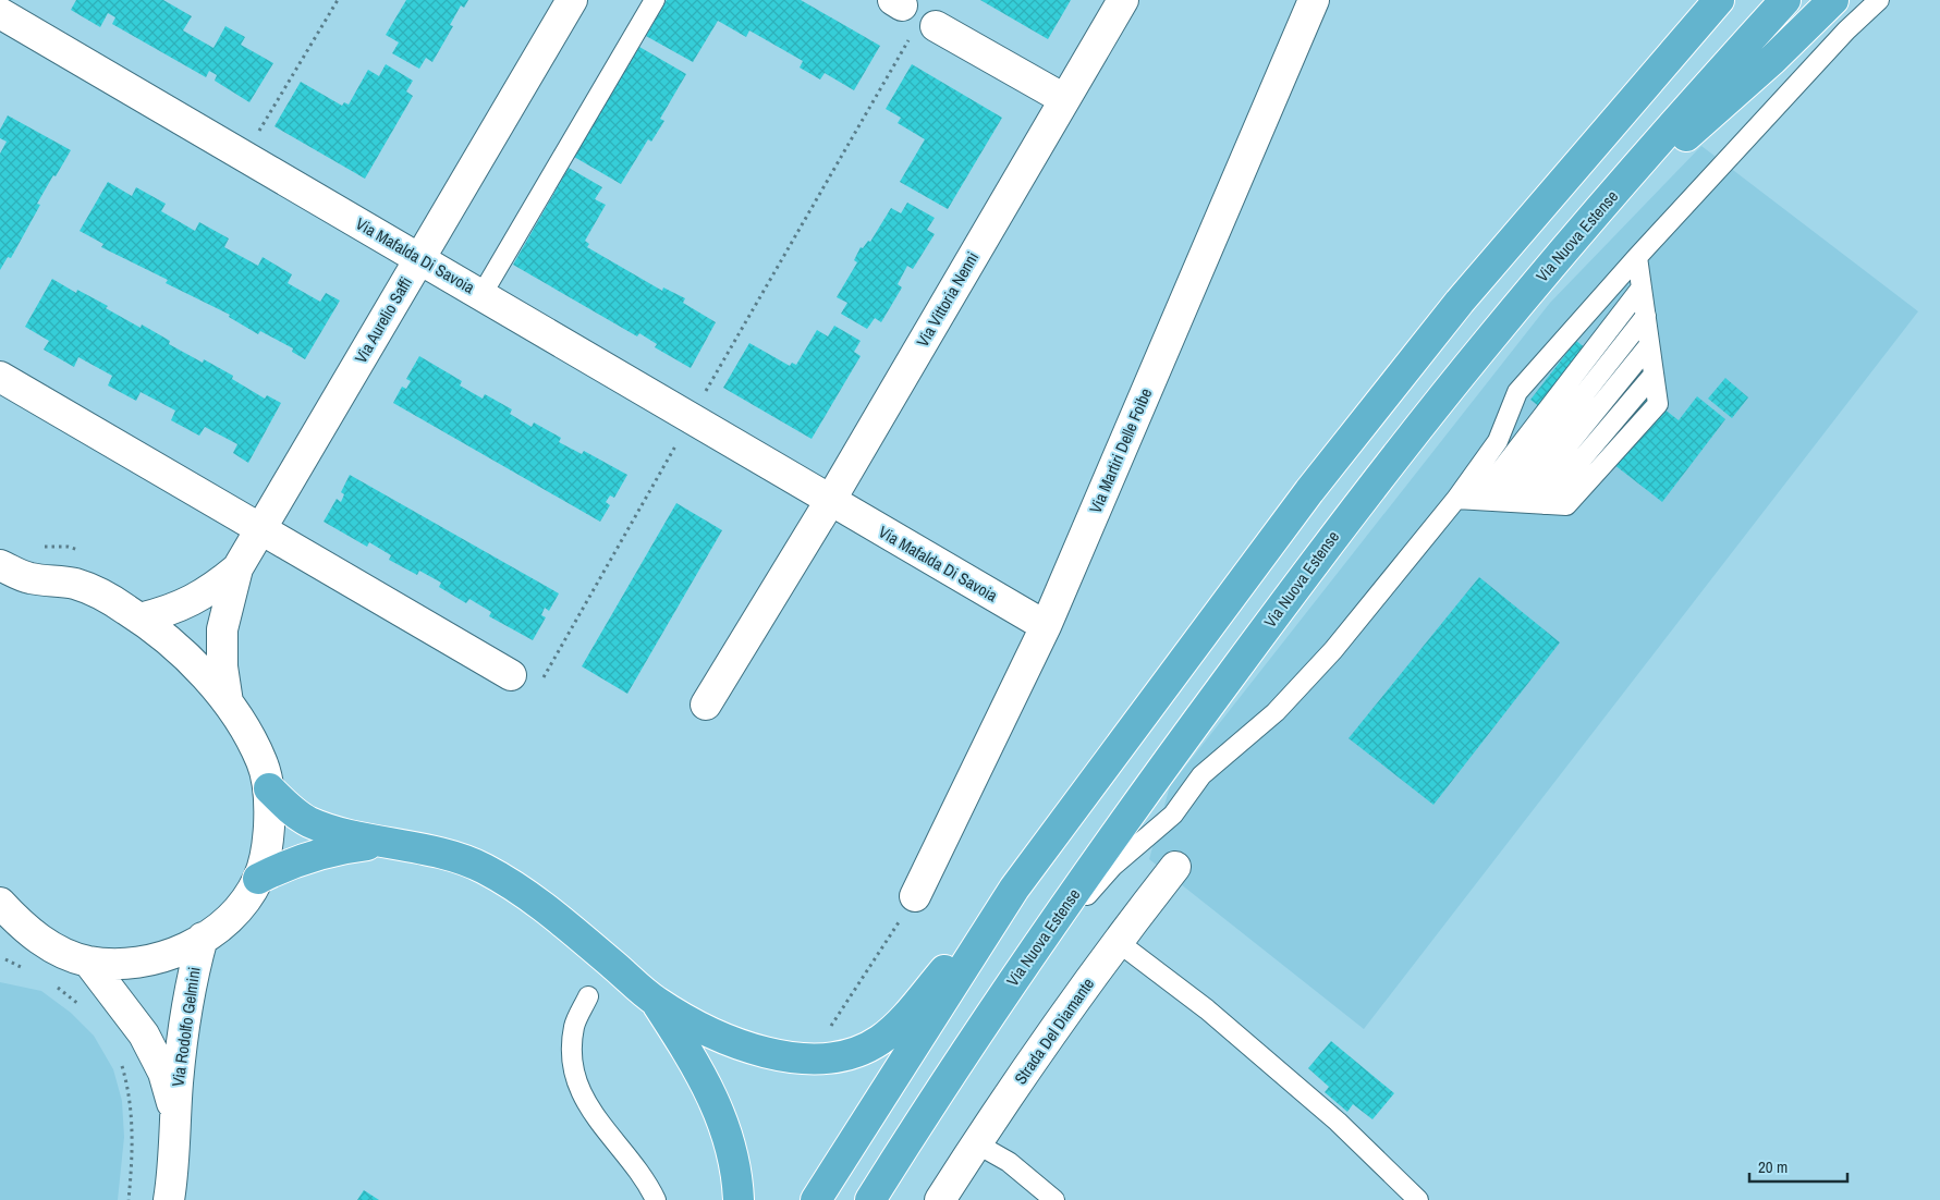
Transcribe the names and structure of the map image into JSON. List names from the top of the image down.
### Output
{
  "streets": {
    "highway": ["Via Nuova Estense"],
    "street": [
      "Via Mafalda Di Savoia",
      "Via Vittoria Nenni",
      "Via Aurelio Saffi",
      "Via Martiri Delle Foibe",
      "Via Rodolfo Gelmini",
      "Strada Del Diamante"
    ]
  },
  "crossings": [
    ["Via Mafalda Di Savoia", "Via Vittoria Nenni"],
    ["Via Mafalda Di Savoia", "Via Aurelio Saffi"],
    ["Via Mafalda Di Savoia", "Via Martiri Delle Foibe"]
  ],
  "scale_bar": "20 m"
}
